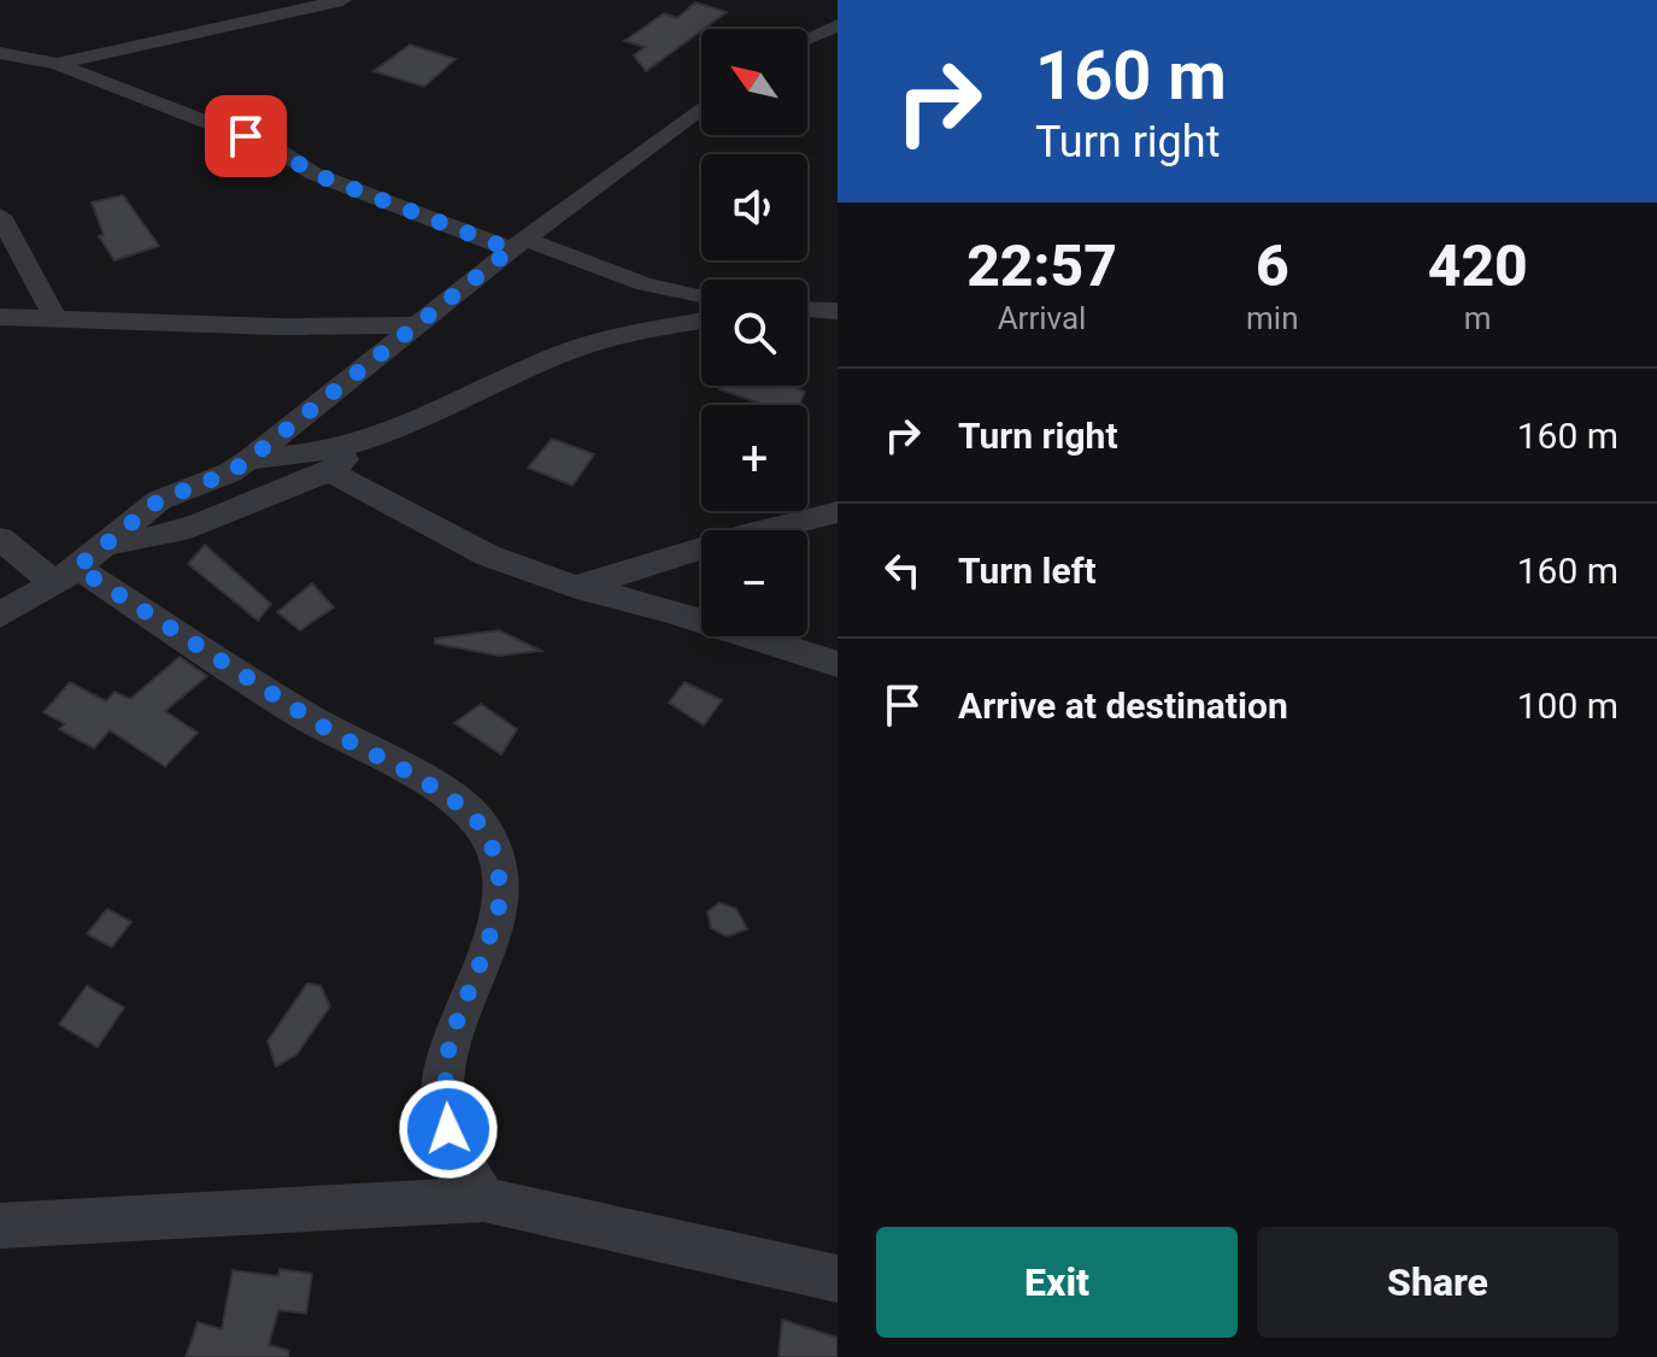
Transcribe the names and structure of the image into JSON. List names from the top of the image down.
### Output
{
  "north": "top left",
  "page": {
    "turn": ["160 m", "Turn right"],
    "map_buttons": ["+", "−"],
    "eta": [
      "22:57",
      "Arrival",
      "6",
      "min",
      "420",
      "m"
    ],
    "list": [
      {
        "name": "Turn right",
        "value": "160 m"
      },
      {
        "name": "Turn left",
        "value": "160 m"
      },
      {
        "name": "Arrive at destination",
        "value": "100 m"
      }
    ],
    "buttons": ["Exit", "Share"]
  }
}
